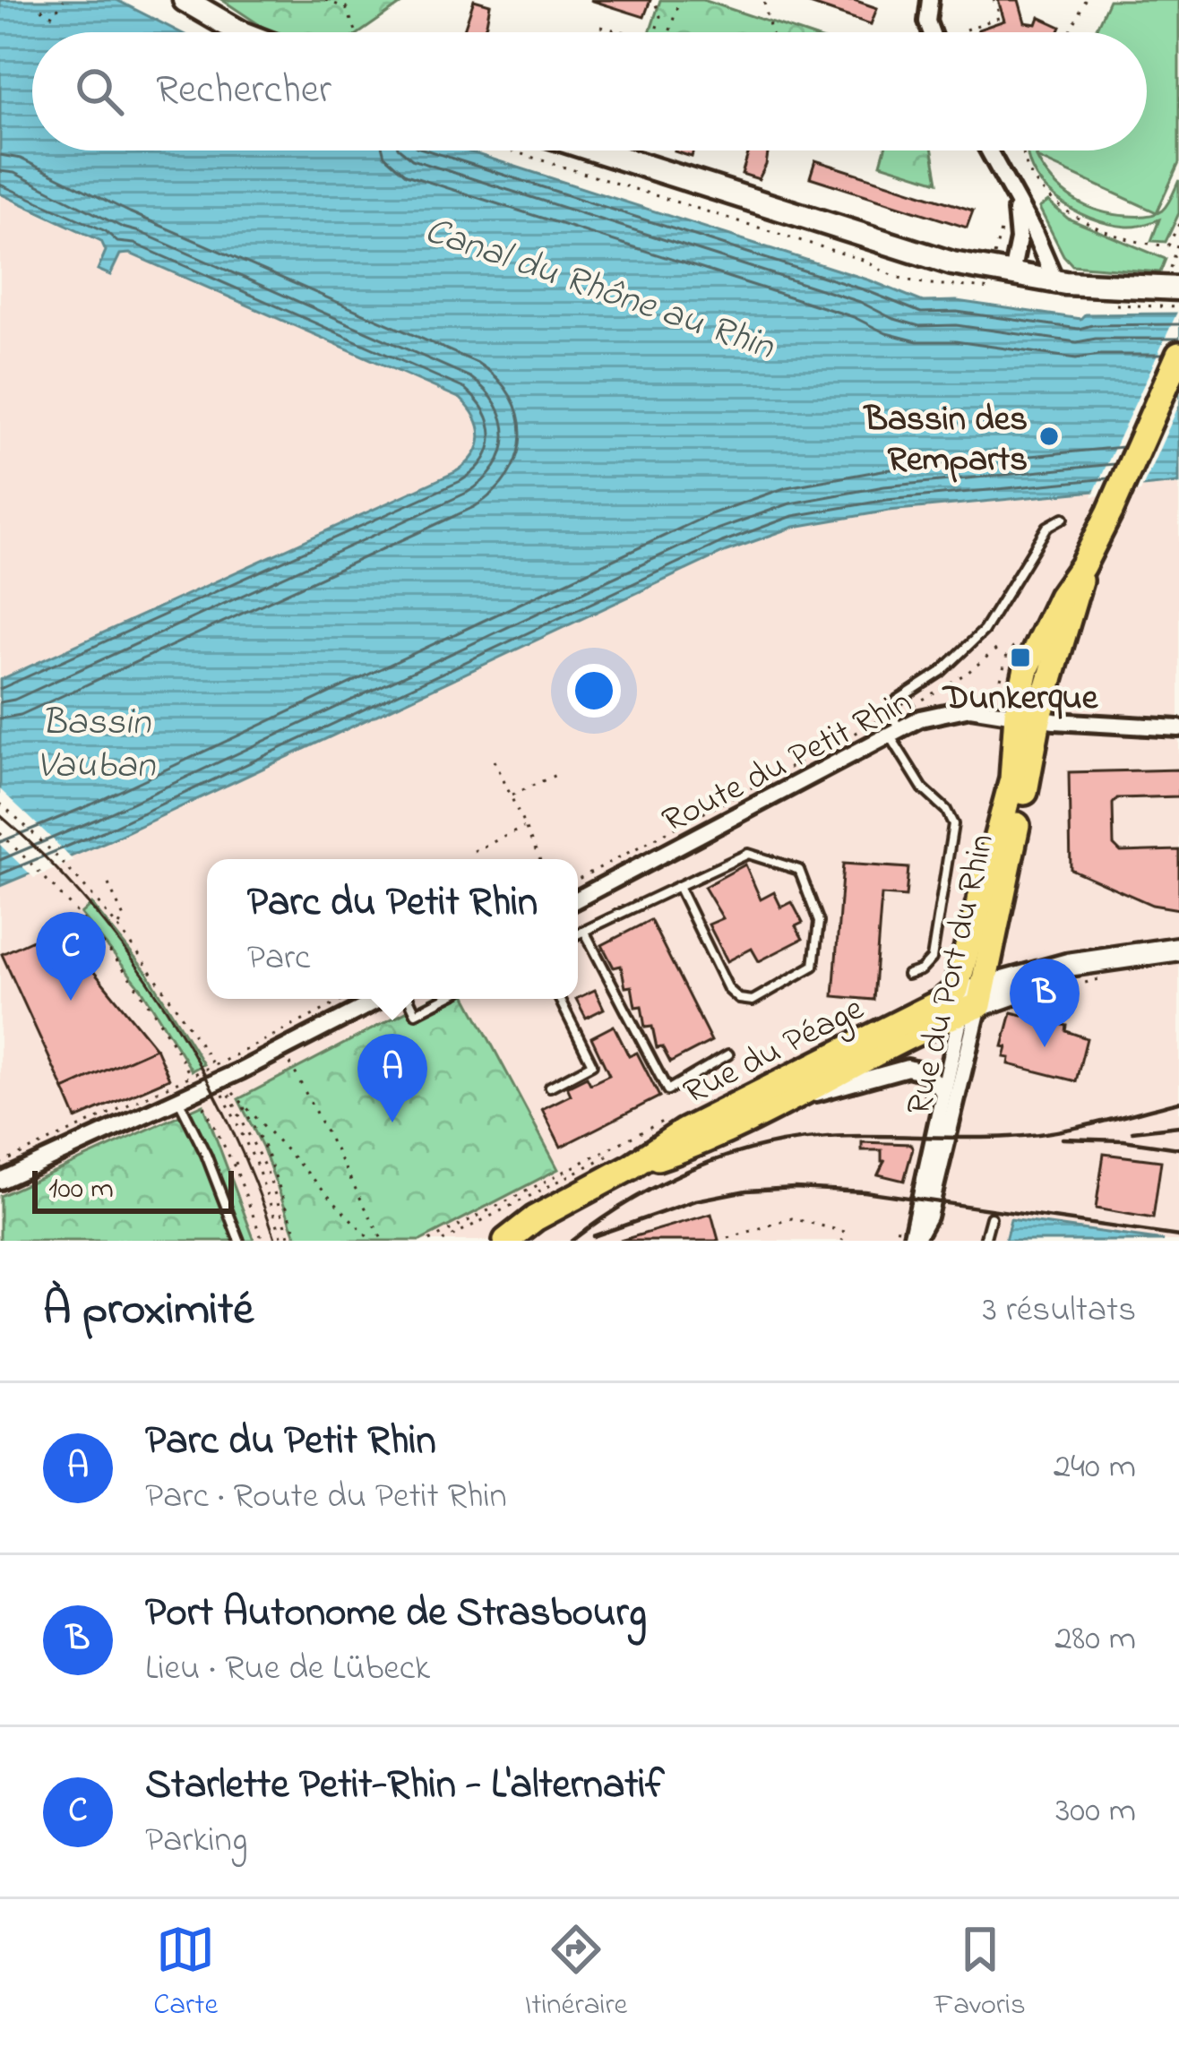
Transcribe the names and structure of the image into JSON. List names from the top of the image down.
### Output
{
  "streets": {
    "main road": ["Rue du Port du Rhin", "Rue du Péage"],
    "street": ["Route du Petit Rhin"]
  },
  "crossings": [
    ["Route du Petit Rhin", "Rue du Port du Rhin"],
    ["Rue du Port du Rhin", "Rue du Péage"]
  ],
  "water": ["Canal du Rhône au Rhin", "Bassin Vauban"],
  "places": {
    "other": ["Bassin des Remparts"],
    "transit": ["Dunkerque"]
  },
  "scale_bar": "100 m",
  "page": {
    "search": "Rechercher",
    "popup": ["Parc du Petit Rhin", "Parc"],
    "pins": ["C", "B", "A"],
    "scale": "100 m",
    "heading": ["À proximité", "3 résultats"],
    "list": [
      {
        "mark": "A",
        "name": "Parc du Petit Rhin",
        "note": "Parc · Route du Petit Rhin",
        "value": "240 m"
      },
      {
        "mark": "B",
        "name": "Port Autonome de Strasbourg",
        "note": "Lieu · Rue de Lübeck",
        "value": "280 m"
      },
      {
        "mark": "C",
        "name": "Starlette Petit-Rhin - L'alternatif",
        "note": "Parking",
        "value": "300 m"
      }
    ],
    "nav": ["Carte", "Itinéraire", "Favoris"]
  }
}
